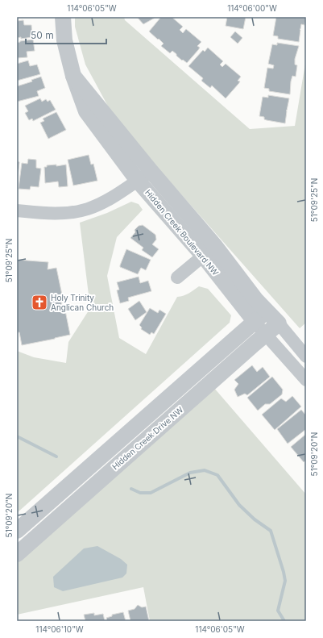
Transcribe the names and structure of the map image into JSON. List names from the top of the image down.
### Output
{
  "streets": {
    "street": ["Hidden Creek Boulevard NW", "Hidden Creek Drive NW"]
  },
  "crossings": [
    ["Hidden Creek Boulevard NW", "Hidden Creek Drive NW"]
  ],
  "places": {
    "church": ["Holy Trinity Anglican Church"]
  },
  "scale_bar": "50 m",
  "coordinates": [
    "114°06'05\"W",
    "114°06'00\"W",
    "51°09'25\"N",
    "51°09'20\"N",
    "114°06'10\"W"
  ]
}
